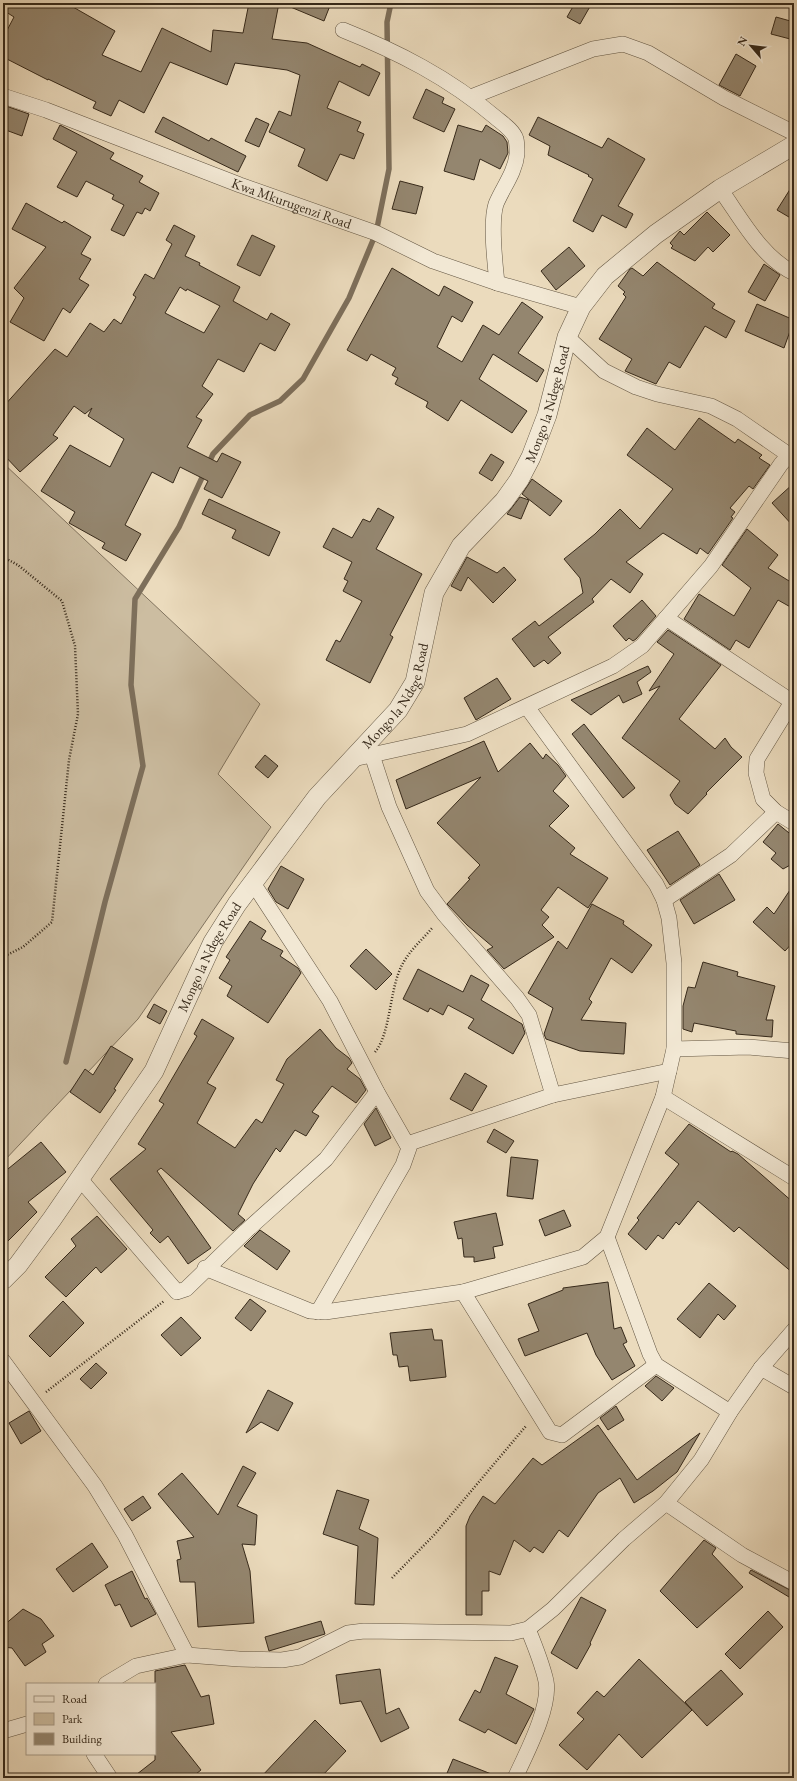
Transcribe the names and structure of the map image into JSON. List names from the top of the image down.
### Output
{
  "streets": {
    "street": ["Kwa Mkurugenzi Road", "Mongo la Ndege Road"]
  },
  "crossings": [
    ["Kwa Mkurugenzi Road", "Mongo la Ndege Road"]
  ],
  "legend": ["Road", "Park", "Building"],
  "north": "top left"
}
